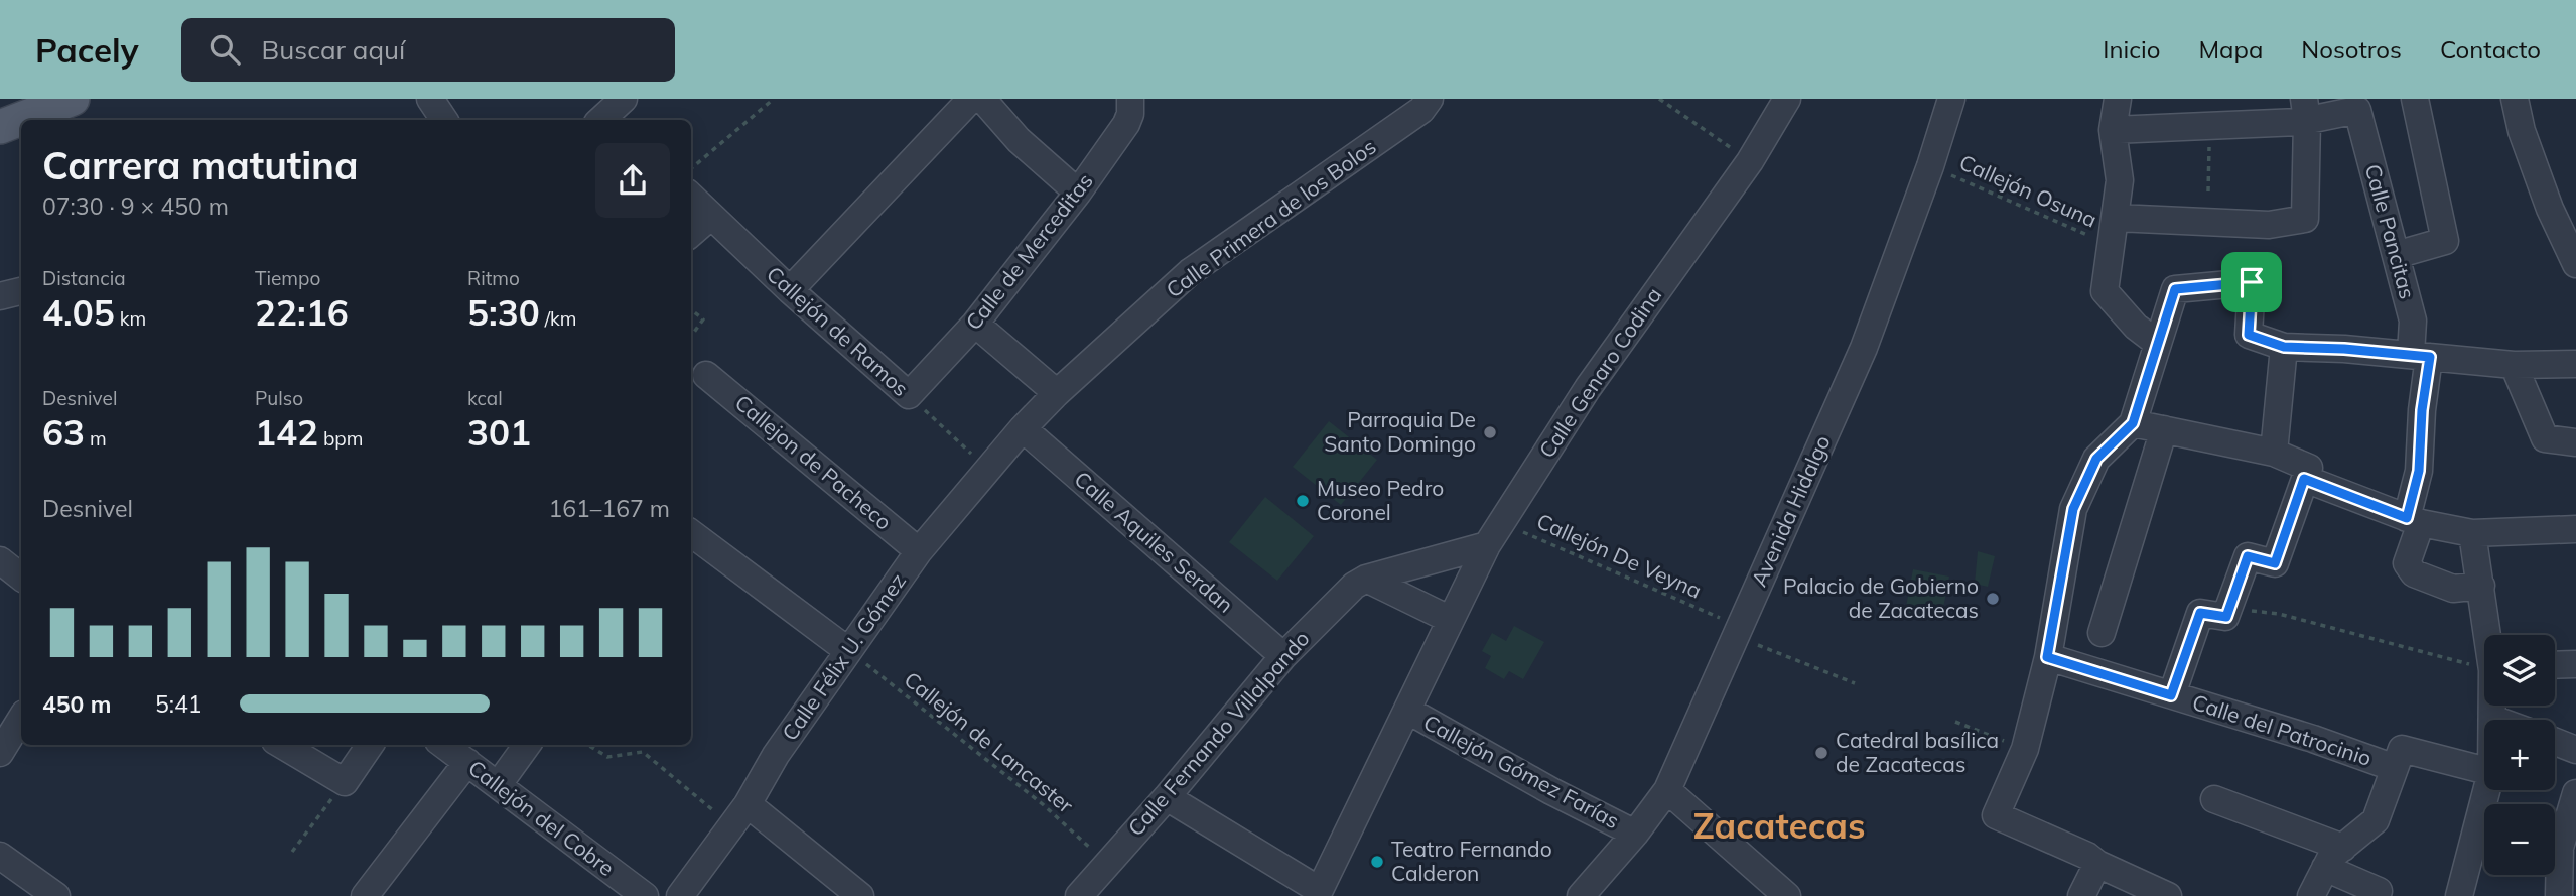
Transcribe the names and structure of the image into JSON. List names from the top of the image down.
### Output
{
  "streets": {
    "street": [
      "Calle Primera de los Bolos",
      "Calle Pancitas",
      "Calle de Merceditas",
      "Callejón de Ramos",
      "Calle Genaro Codina",
      "Callejon de Pacheco",
      "Avenida Hidalgo",
      "Calle Aquiles Serdan",
      "Calle Félix U. Gómez",
      "Calle del Patrocinio",
      "Calle Fernando Villalpando",
      "Callejón Gómez Farías",
      "Callejón del Cobre"
    ],
    "path": ["Callejón Osuna", "Callejón De Veyna", "Callejón de Lancaster"]
  },
  "crossings": [
    ["Callejón Osuna", "Avenida Hidalgo"],
    ["Calle Primera de los Bolos", "Calle Aquiles Serdan"],
    ["Calle Primera de los Bolos", "Calle Félix U. Gómez"],
    ["Calle de Merceditas", "Callejón de Ramos"],
    ["Callejón de Ramos", "Calle Félix U. Gómez"],
    ["Calle Genaro Codina", "Callejón De Veyna"],
    ["Calle Genaro Codina", "Callejón Gómez Farías"],
    ["Callejon de Pacheco", "Calle Félix U. Gómez"],
    ["Avenida Hidalgo", "Callejón De Veyna"],
    ["Avenida Hidalgo", "Callejón Gómez Farías"],
    ["Calle Aquiles Serdan", "Calle Félix U. Gómez"],
    ["Calle Aquiles Serdan", "Calle Fernando Villalpando"],
    ["Calle Félix U. Gómez", "Callejón de Lancaster"],
    ["Calle Fernando Villalpando", "Callejón de Lancaster"]
  ],
  "districts": ["Zacatecas"],
  "places": [
    "Parroquia De Santo Domingo",
    "Museo Pedro Coronel",
    "Palacio de Gobierno de Zacatecas",
    "Catedral basílica de Zacatecas",
    "Teatro Fernando Calderon"
  ],
  "page": {
    "header": "Pacely",
    "search": "Buscar aquí",
    "nav": [
      "Inicio",
      "Mapa",
      "Nosotros",
      "Contacto"
    ],
    "heading": ["Carrera matutina", "07:30 · 9 × 450 m"],
    "stats": [
      ["Distancia", "4.05 km"],
      ["Tiempo", "22:16"],
      ["Ritmo", "5:30 /km"],
      ["Desnivel", "63 m"],
      ["Pulso", "142 bpm"],
      ["kcal", "301"]
    ],
    "chart": ["Desnivel", "161–167 m"],
    "map_buttons": ["+", "−"],
    "list": [
      {
        "name": "450 m",
        "note": "5:41"
      }
    ]
  }
}
